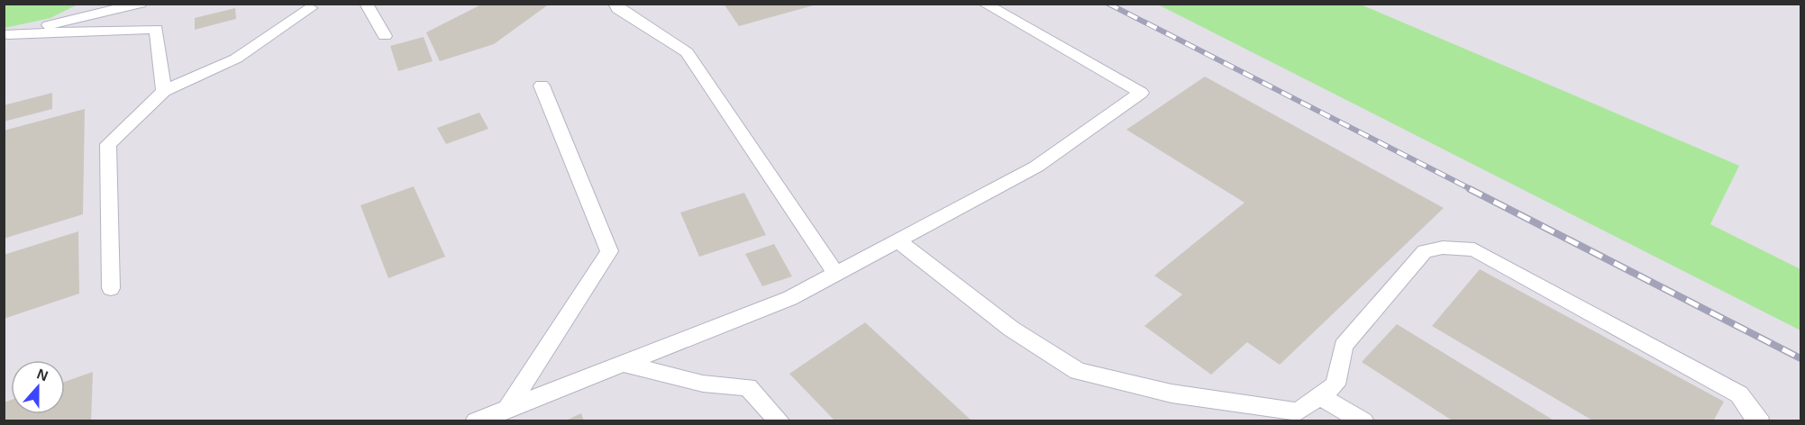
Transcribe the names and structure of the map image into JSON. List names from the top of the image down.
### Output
{
  "north": "top"
}
